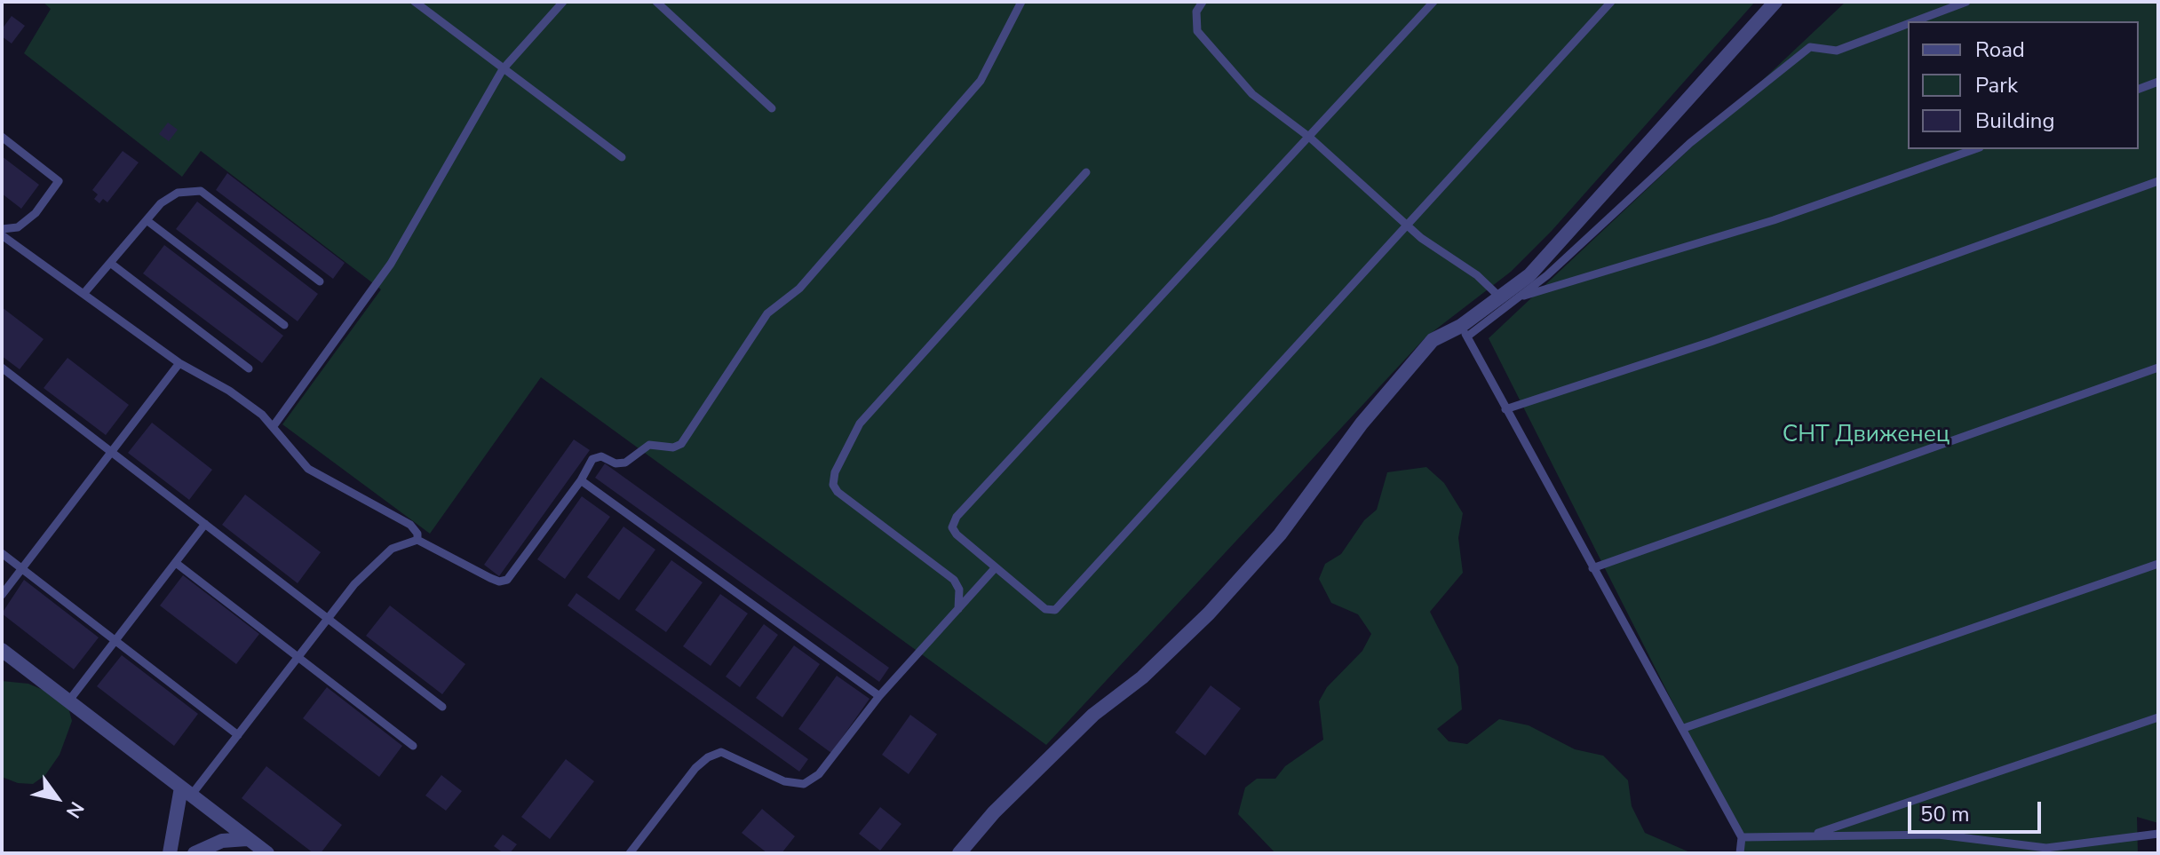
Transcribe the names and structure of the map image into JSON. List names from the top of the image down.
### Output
{
  "parks": ["СНТ Движенец"],
  "legend": ["Road", "Park", "Building"],
  "scale_bar": "50 m",
  "north": "bottom right"
}
